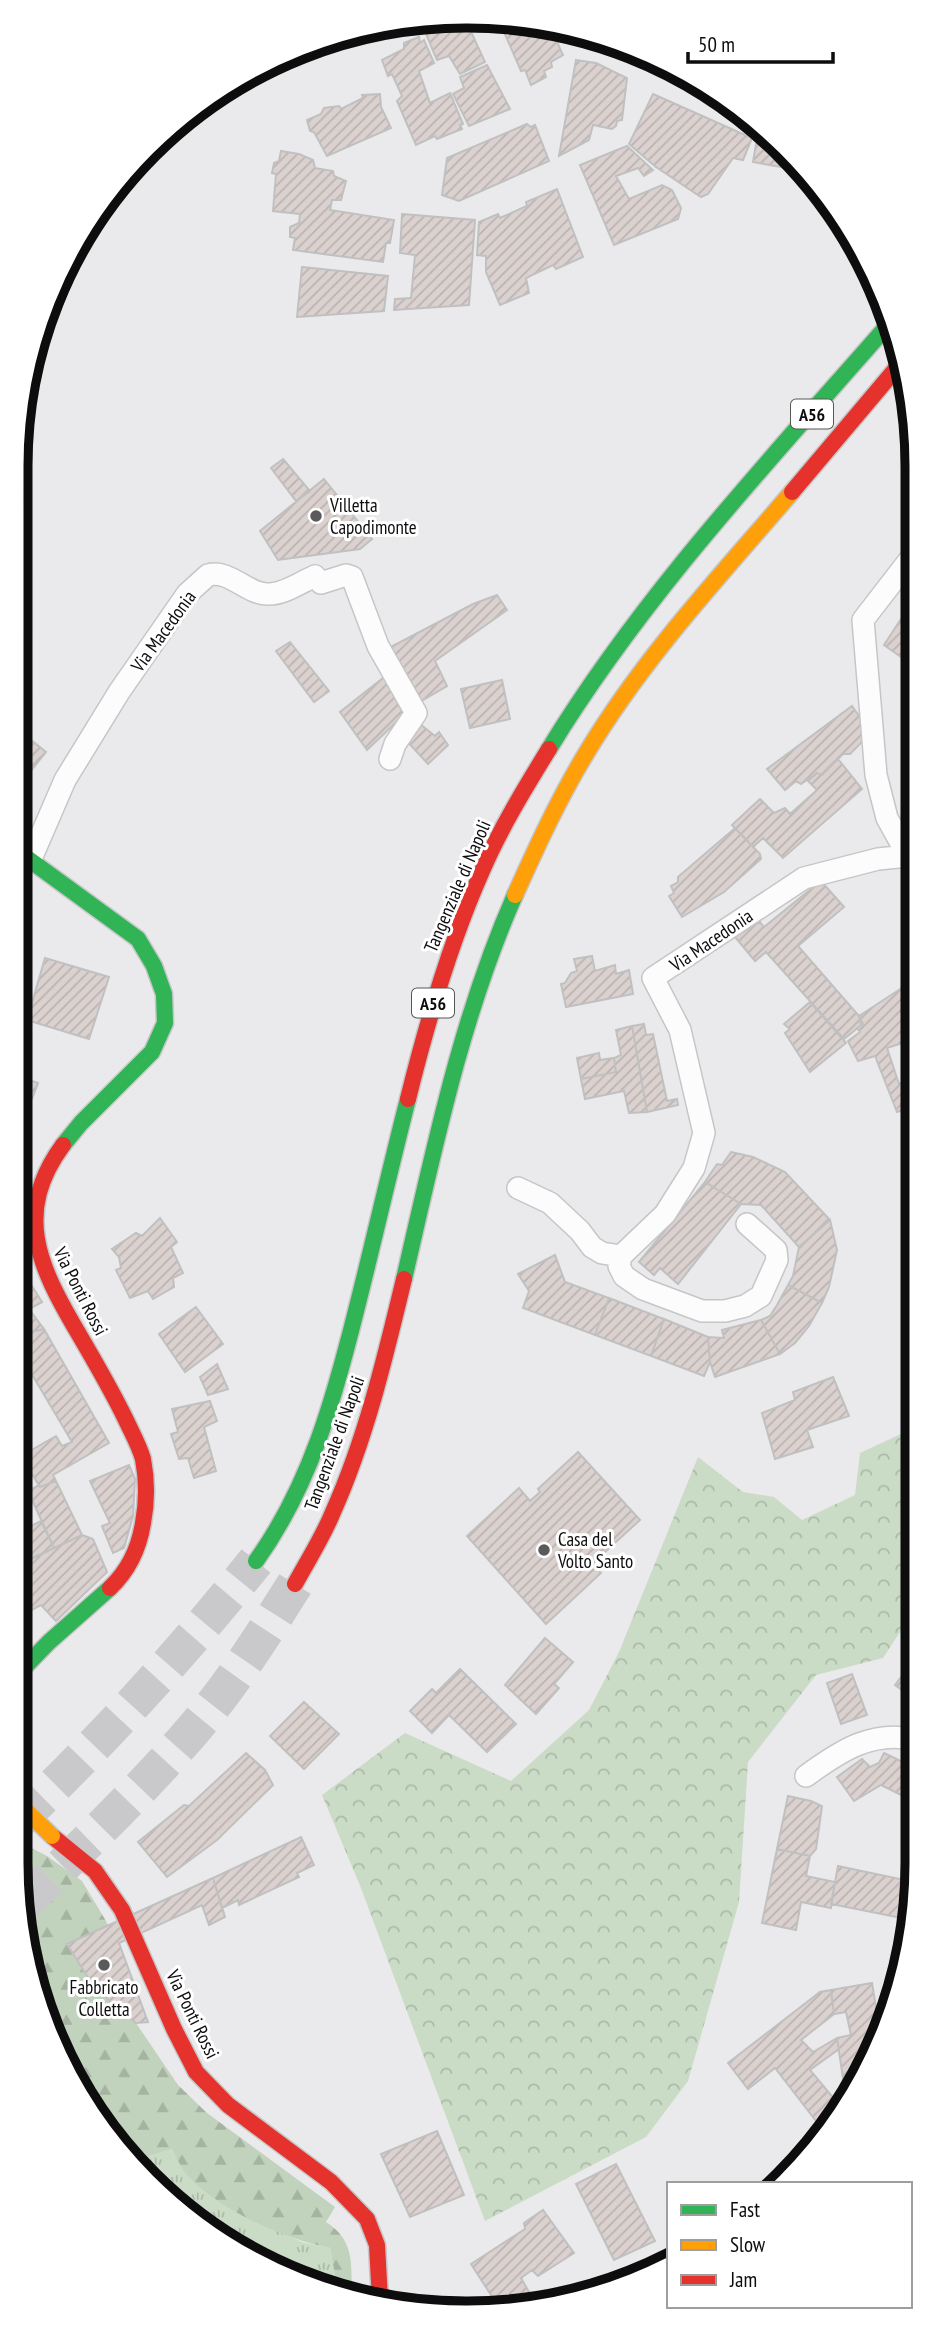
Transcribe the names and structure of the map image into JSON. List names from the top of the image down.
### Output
{
  "streets": {
    "main road": ["A56", "Tangenziale di Napoli", "Via Ponti Rossi"],
    "street": ["Via Macedonia"]
  },
  "places": ["Villetta Capodimonte", "Casa del Volto Santo", "Fabbricato Colletta"],
  "legend": ["Fast", "Slow", "Jam"],
  "scale_bar": "50 m"
}
